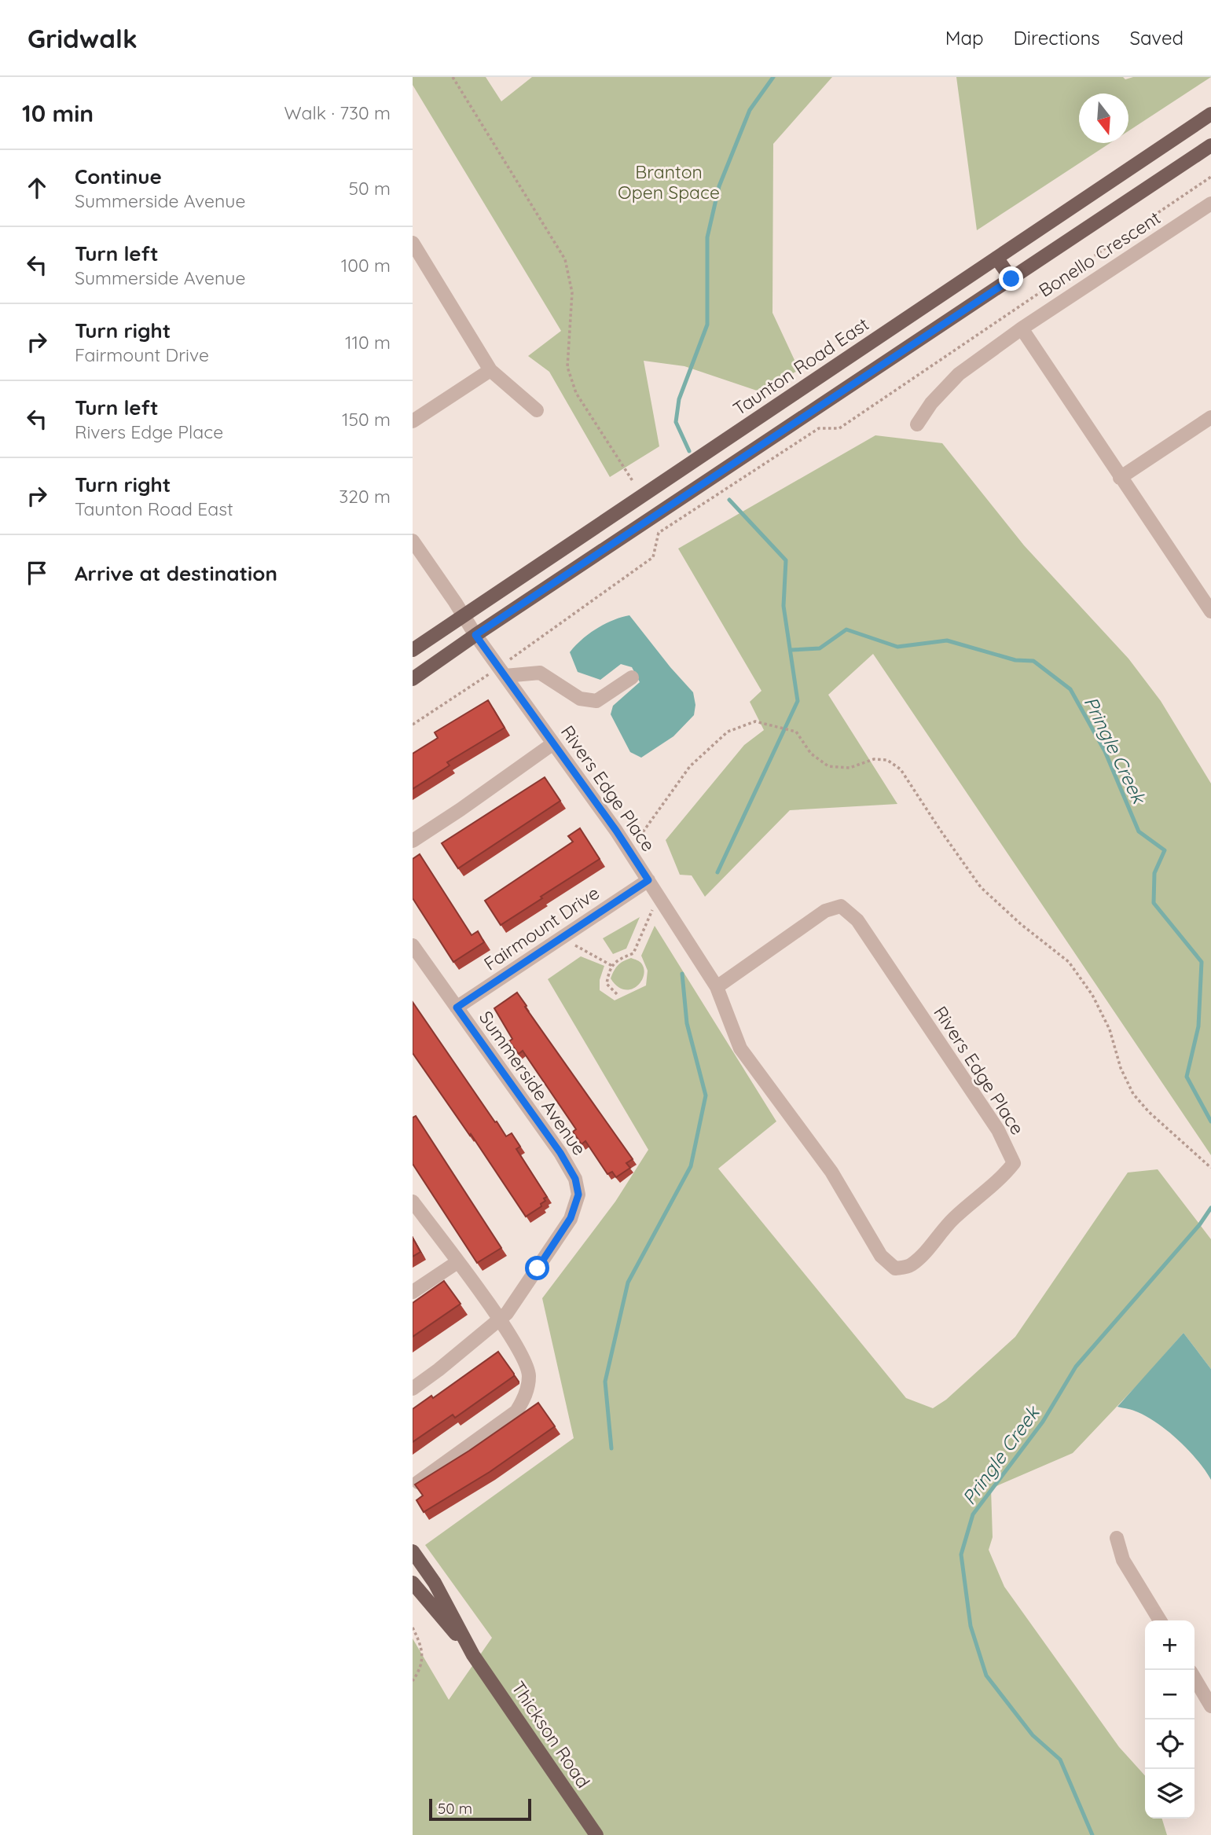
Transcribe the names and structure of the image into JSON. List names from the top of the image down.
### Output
{
  "streets": {
    "main road": ["Taunton Road East", "Thickson Road"],
    "street": [
      "Bonello Crescent",
      "Rivers Edge Place",
      "Fairmount Drive",
      "Summerside Avenue"
    ]
  },
  "crossings": [
    ["Taunton Road East", "Rivers Edge Place"],
    ["Rivers Edge Place", "Fairmount Drive"],
    ["Fairmount Drive", "Summerside Avenue"]
  ],
  "water": ["Pringle Creek"],
  "parks": ["Branton Open Space"],
  "scale_bar": "50 m",
  "north": "bottom",
  "page": {
    "header": "Gridwalk",
    "nav": ["Map", "Directions", "Saved"],
    "heading": ["10 min", "Walk · 730 m"],
    "list": [
      ["Continue", "Summerside Avenue", "50 m"],
      ["Turn left", "Summerside Avenue", "100 m"],
      ["Turn right", "Fairmount Drive", "110 m"],
      ["Turn left", "Rivers Edge Place", "150 m"],
      ["Turn right", "Taunton Road East", "320 m"],
      "Arrive at destination"
    ],
    "map_buttons": ["+", "−"],
    "scale": "50 m"
  }
}
